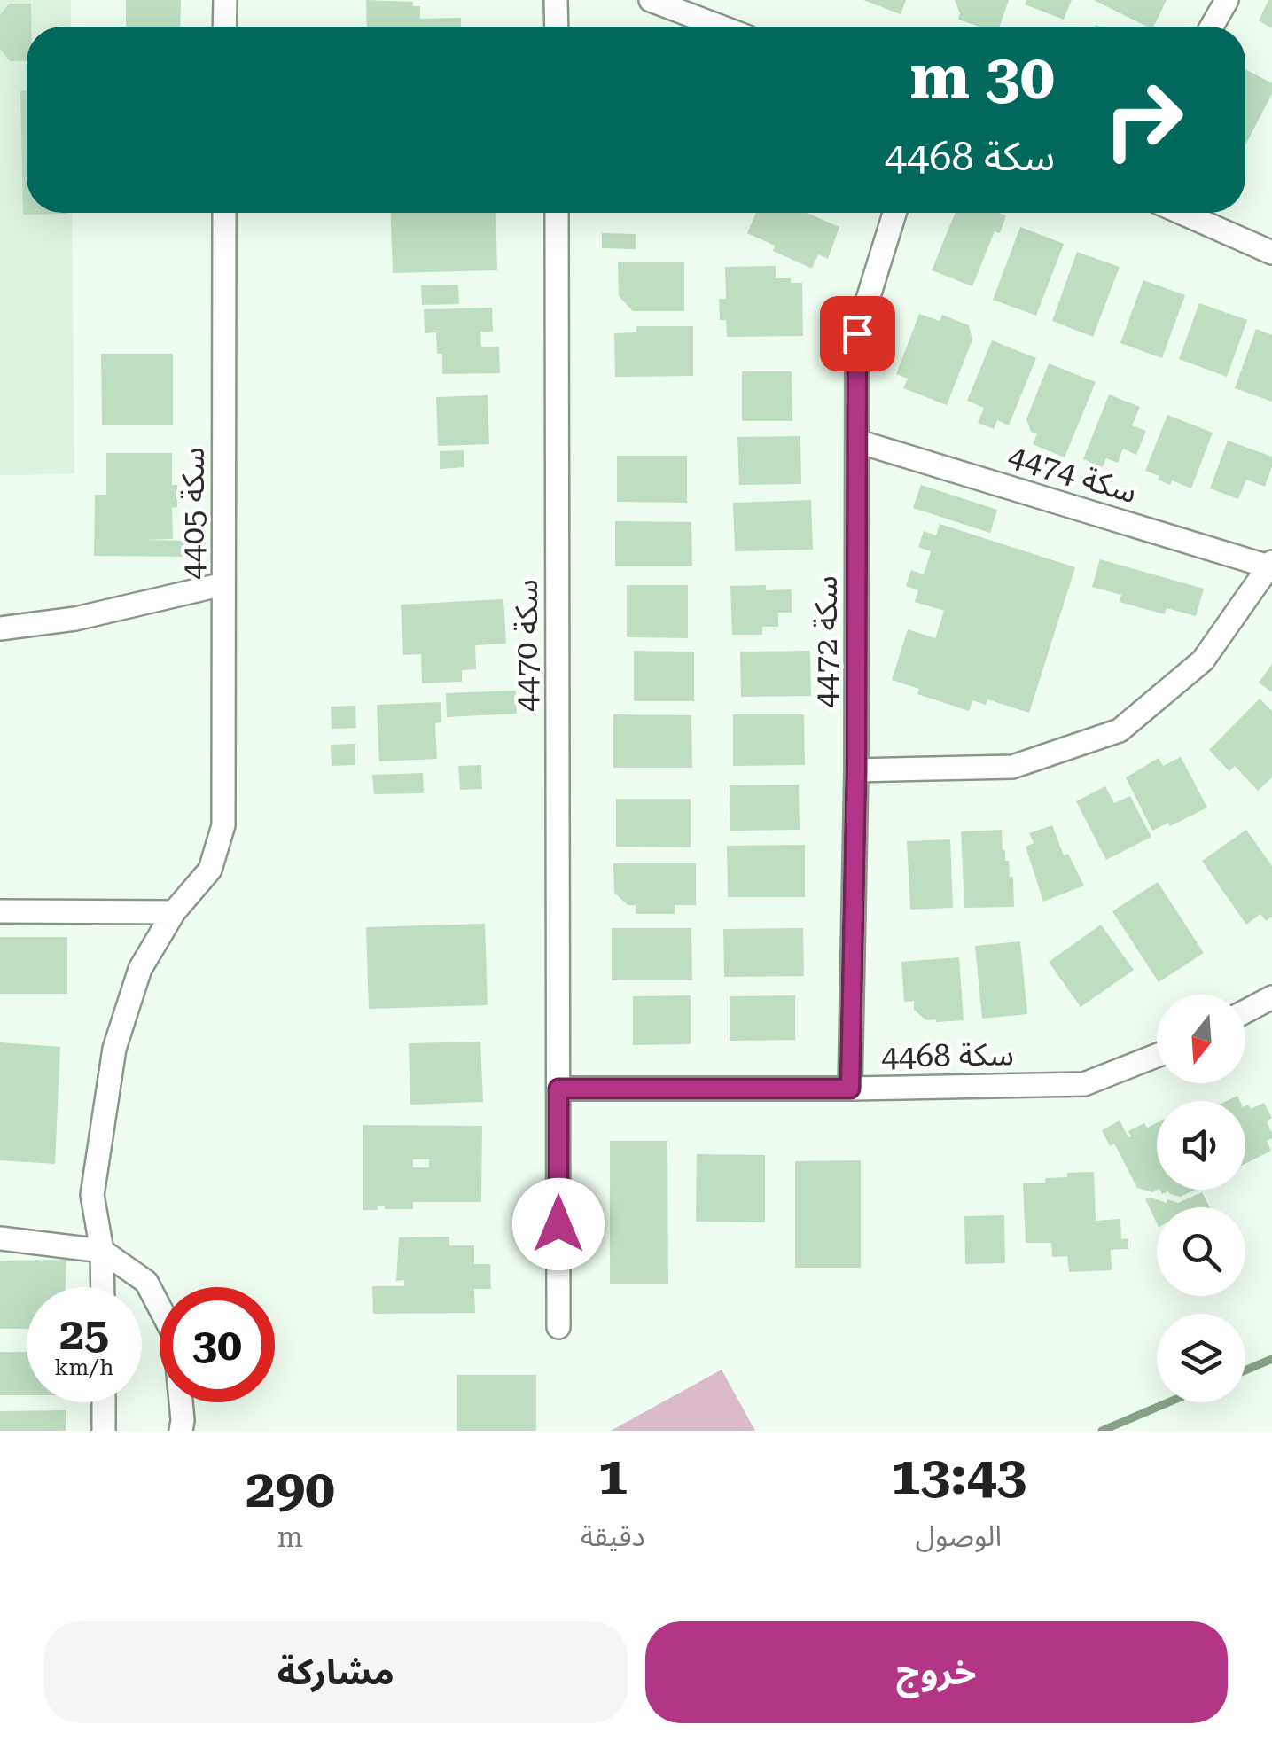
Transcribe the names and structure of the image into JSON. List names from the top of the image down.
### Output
{
  "streets": {
    "street": [
      "سكة 4474",
      "سكة 4405",
      "سكة 4472",
      "سكة 4470",
      "سكة 4468"
    ]
  },
  "crossings": [
    ["سكة 4474", "سكة 4472"],
    ["سكة 4472", "سكة 4468"],
    ["سكة 4470", "سكة 4468"]
  ],
  "north": "bottom",
  "page": {
    "turn": ["30 m", "سكة 4468"],
    "speed": "25 km/h",
    "limit": "30",
    "eta": [
      "13:43",
      "الوصول",
      "1",
      "دقيقة",
      "290",
      "m"
    ],
    "buttons": ["خروج", "مشاركة"]
  }
}
